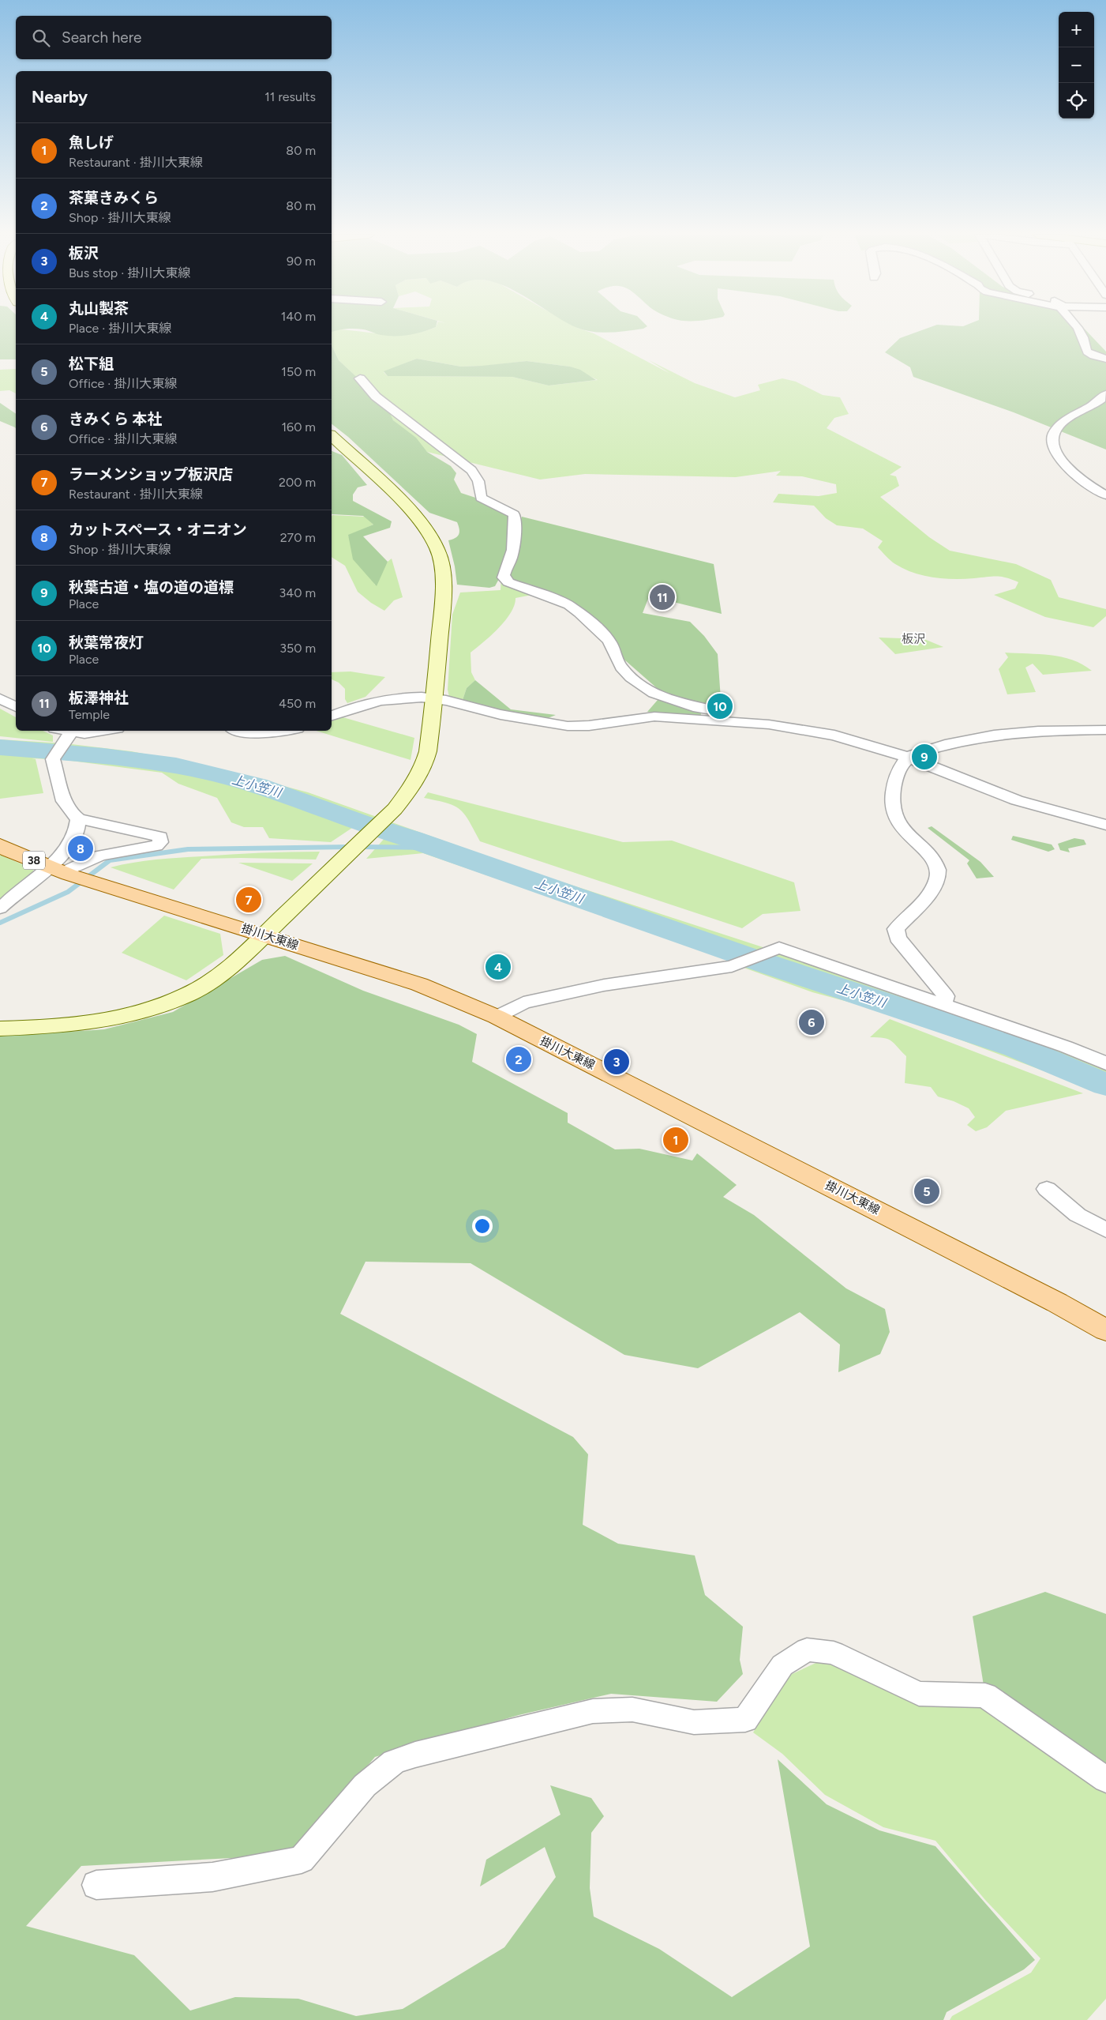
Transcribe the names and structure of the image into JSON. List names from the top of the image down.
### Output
{
  "streets": {
    "main road": ["38", "掛川大東線"]
  },
  "districts": ["板沢"],
  "water": ["上小笠川"],
  "page": {
    "map_buttons": ["+", "−"],
    "search": "Search here",
    "heading": ["Nearby", "11 results"],
    "list": [
      {
        "mark": "1",
        "name": "魚しげ",
        "note": "Restaurant · 掛川大東線",
        "value": "80 m"
      },
      {
        "mark": "2",
        "name": "茶菓きみくら",
        "note": "Shop · 掛川大東線",
        "value": "80 m"
      },
      {
        "mark": "3",
        "name": "板沢",
        "note": "Bus stop · 掛川大東線",
        "value": "90 m"
      },
      {
        "mark": "4",
        "name": "丸山製茶",
        "note": "Place · 掛川大東線",
        "value": "140 m"
      },
      {
        "mark": "5",
        "name": "松下組",
        "note": "Office · 掛川大東線",
        "value": "150 m"
      },
      {
        "mark": "6",
        "name": "きみくら 本社",
        "note": "Office · 掛川大東線",
        "value": "160 m"
      },
      {
        "mark": "7",
        "name": "ラーメンショップ板沢店",
        "note": "Restaurant · 掛川大東線",
        "value": "200 m"
      },
      {
        "mark": "8",
        "name": "カットスペース・オニオン",
        "note": "Shop · 掛川大東線",
        "value": "270 m"
      },
      {
        "mark": "9",
        "name": "秋葉古道・塩の道の道標",
        "note": "Place",
        "value": "340 m"
      },
      {
        "mark": "10",
        "name": "秋葉常夜灯",
        "note": "Place",
        "value": "350 m"
      },
      {
        "mark": "11",
        "name": "板澤神社",
        "note": "Temple",
        "value": "450 m"
      }
    ],
    "pins": [
      "11",
      "10",
      "9",
      "8",
      "7",
      "4",
      "6",
      "2",
      "3",
      "1",
      "5"
    ]
  }
}
